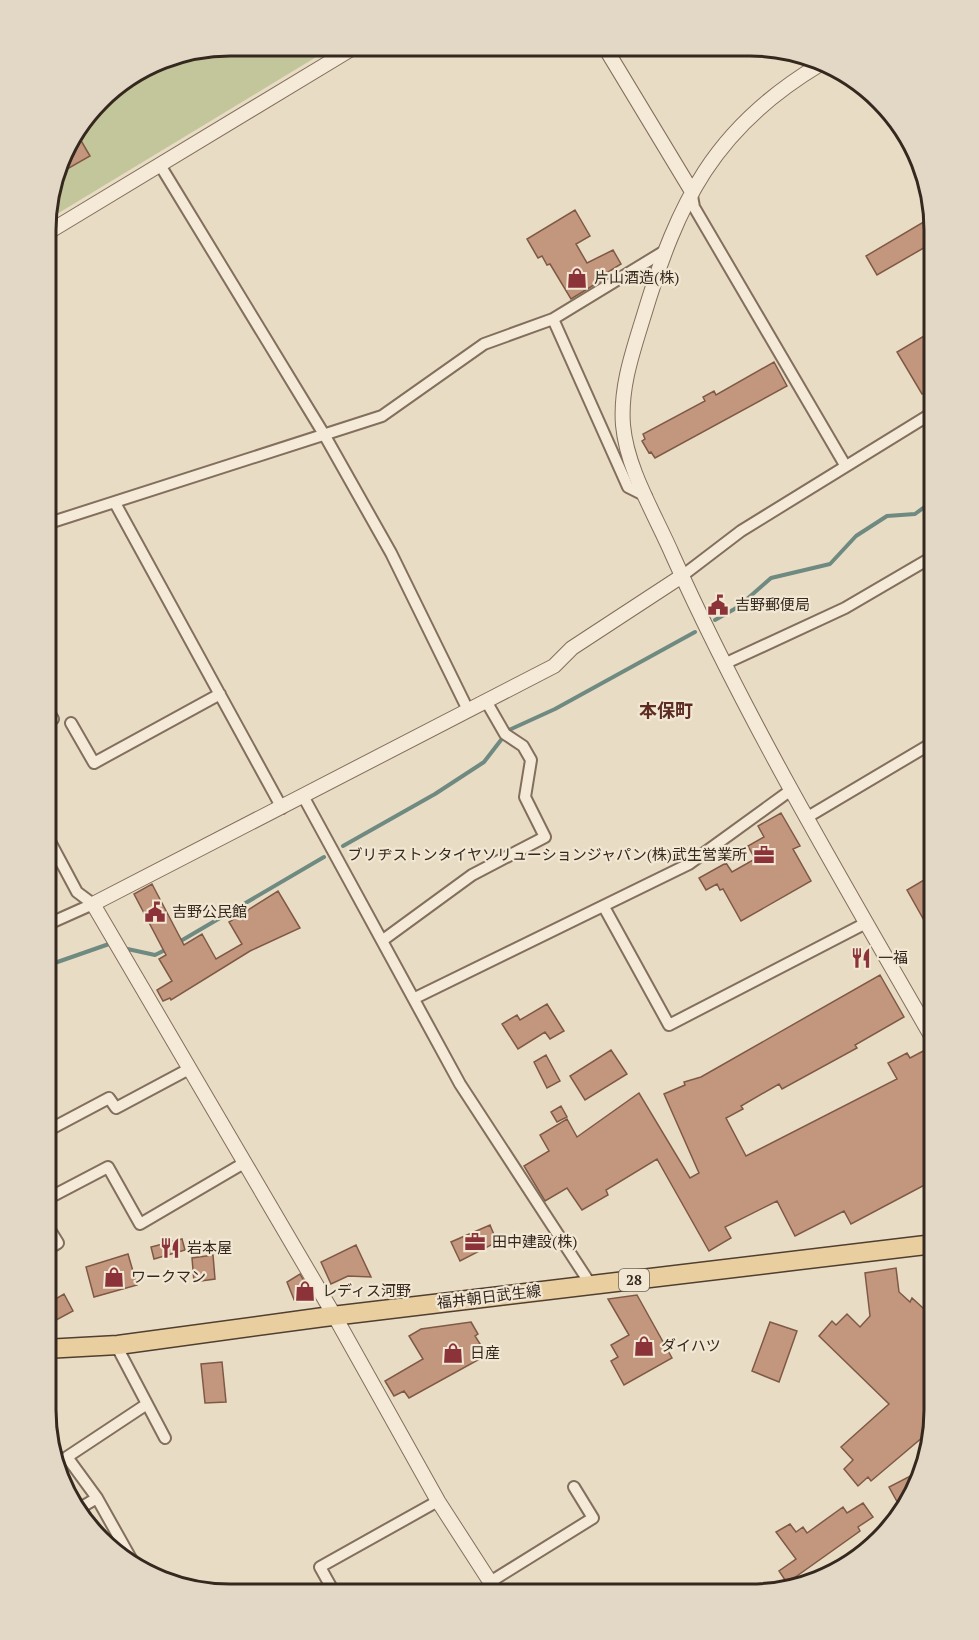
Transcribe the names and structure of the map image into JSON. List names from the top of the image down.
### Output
{
  "streets": {
    "main road": ["28", "福井朝日武生線"]
  },
  "districts": ["本保町"],
  "places": {
    "shop": [
      "片山酒造(株)",
      "ワークマン",
      "レディス河野",
      "ダイハツ",
      "日産"
    ],
    "public building": ["吉野郵便局", "吉野公民館"],
    "office": ["ブリヂストンタイヤソリューションジャパン(株)武生営業所", "田中建設(株)"],
    "restaurant": ["一福", "岩本屋"]
  }
}
